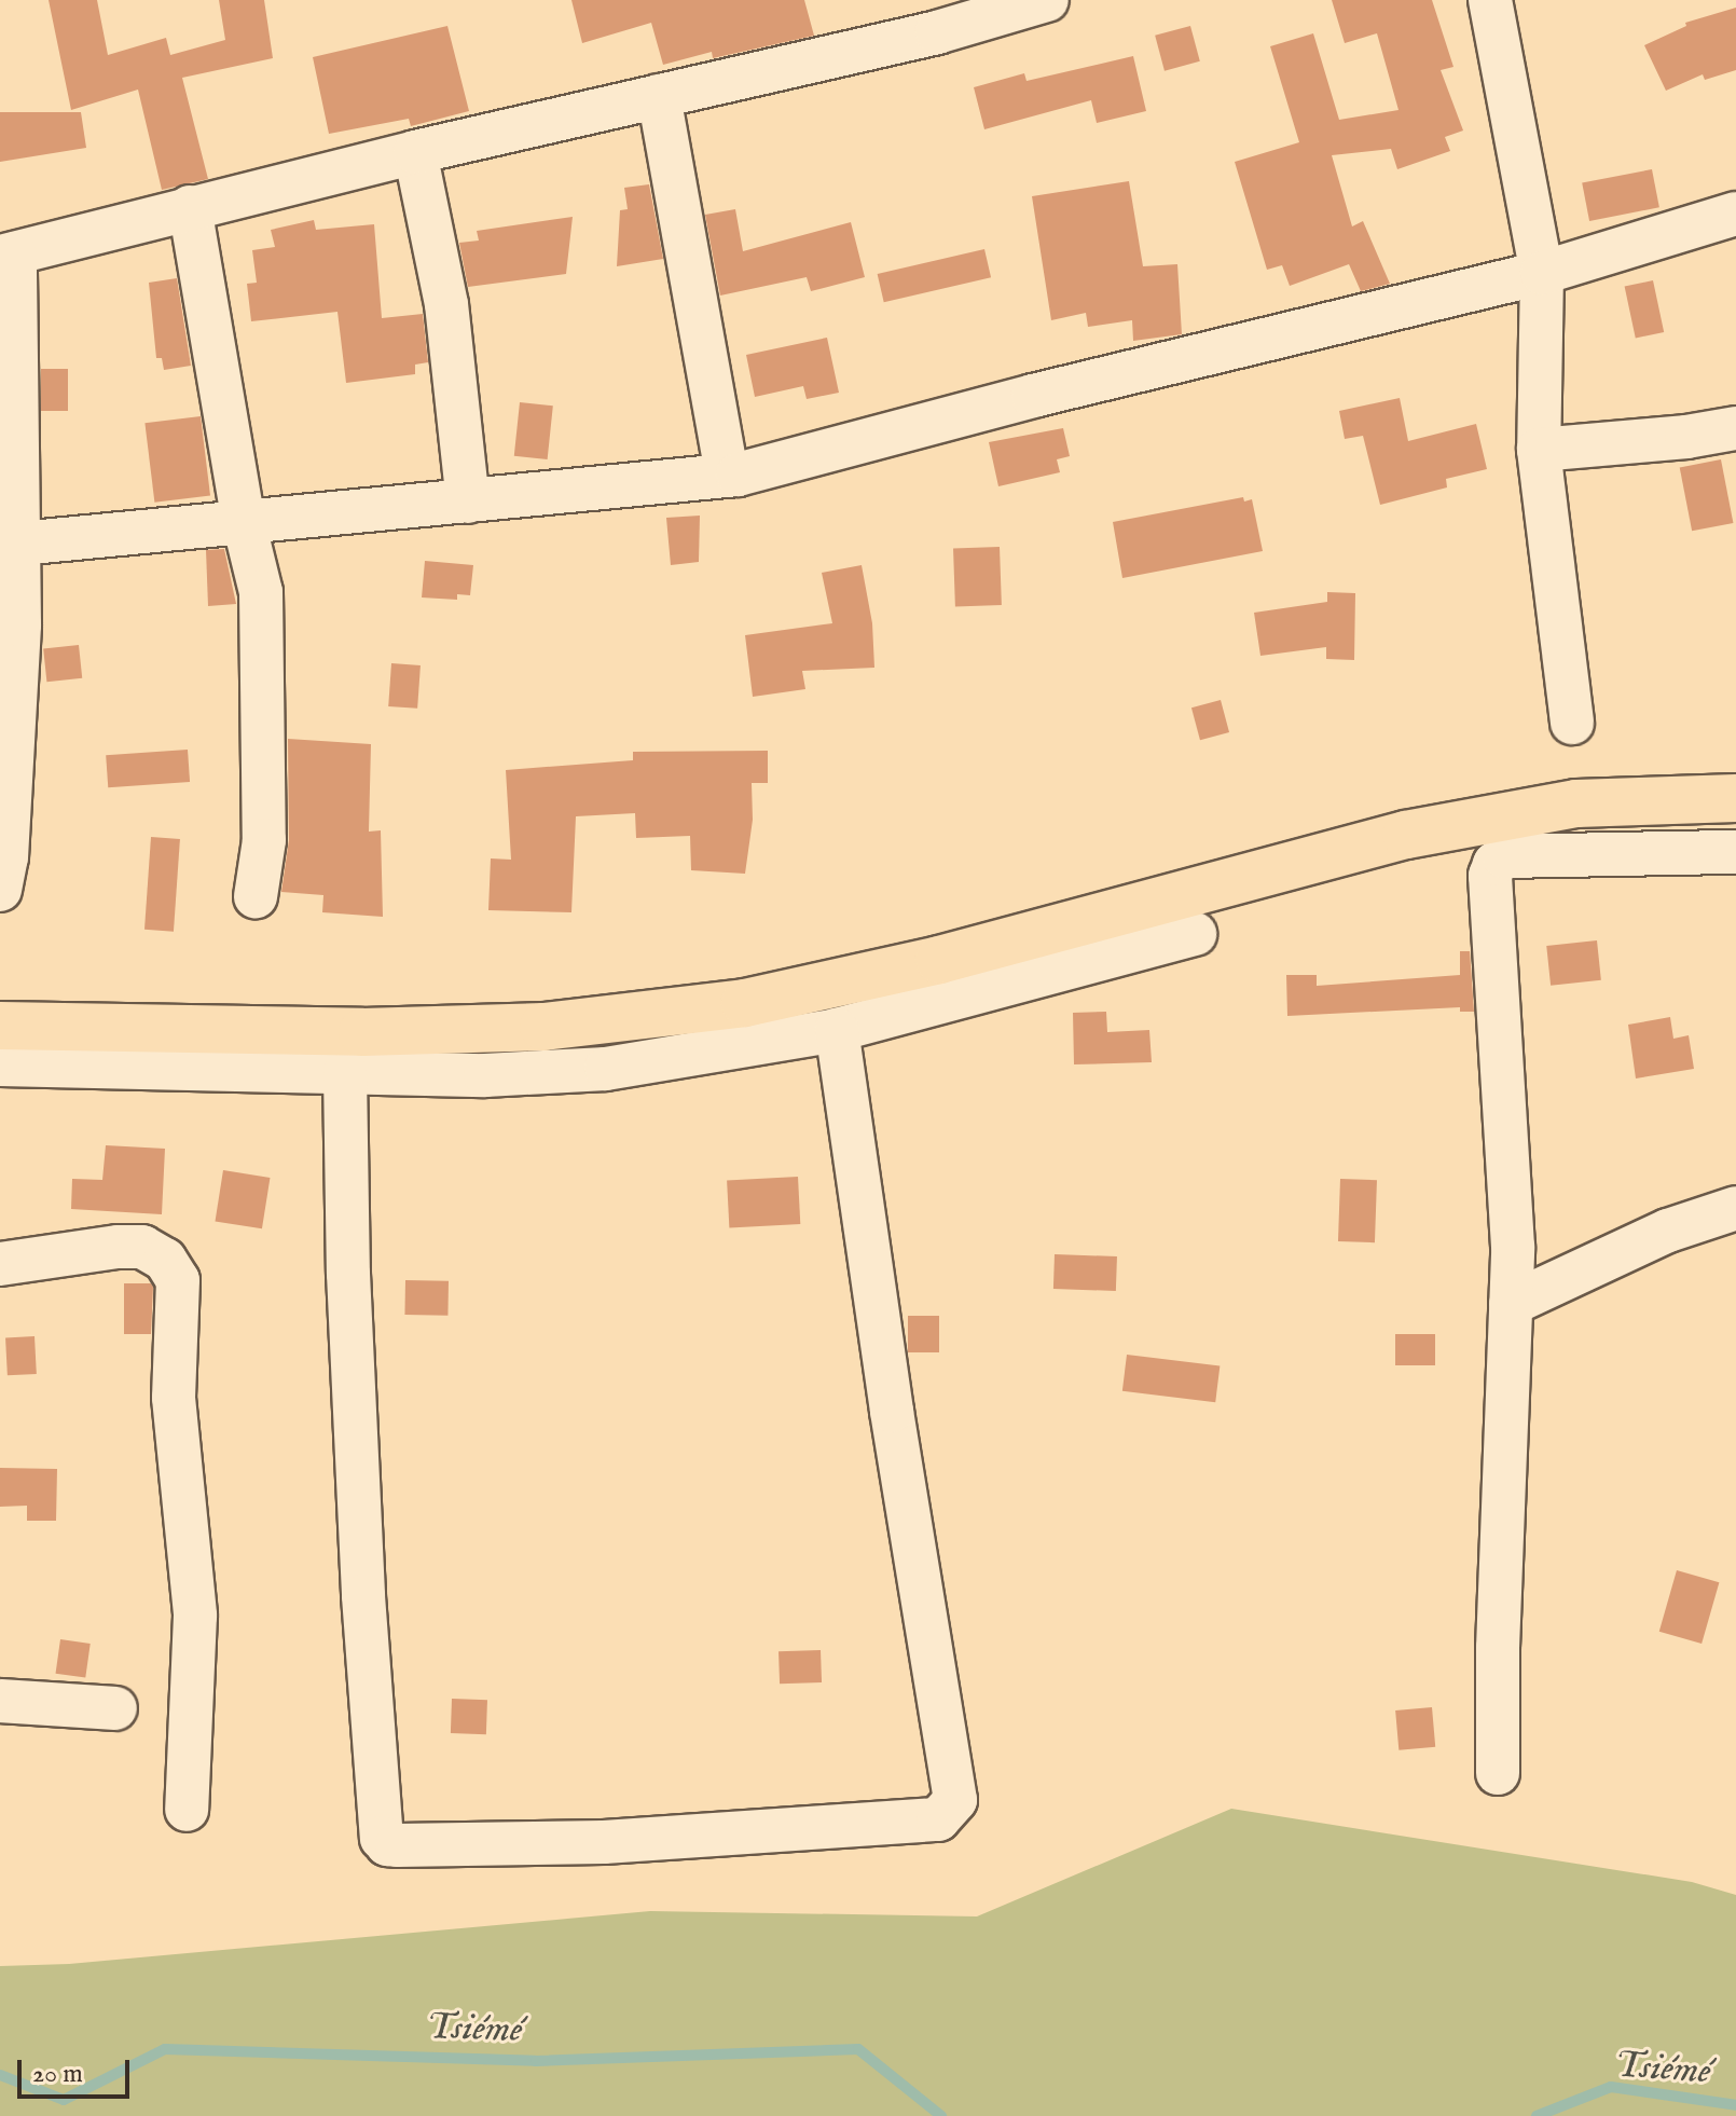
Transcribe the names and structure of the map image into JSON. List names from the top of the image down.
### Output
{
  "water": ["Tsiémé"],
  "scale_bar": "20 m"
}
